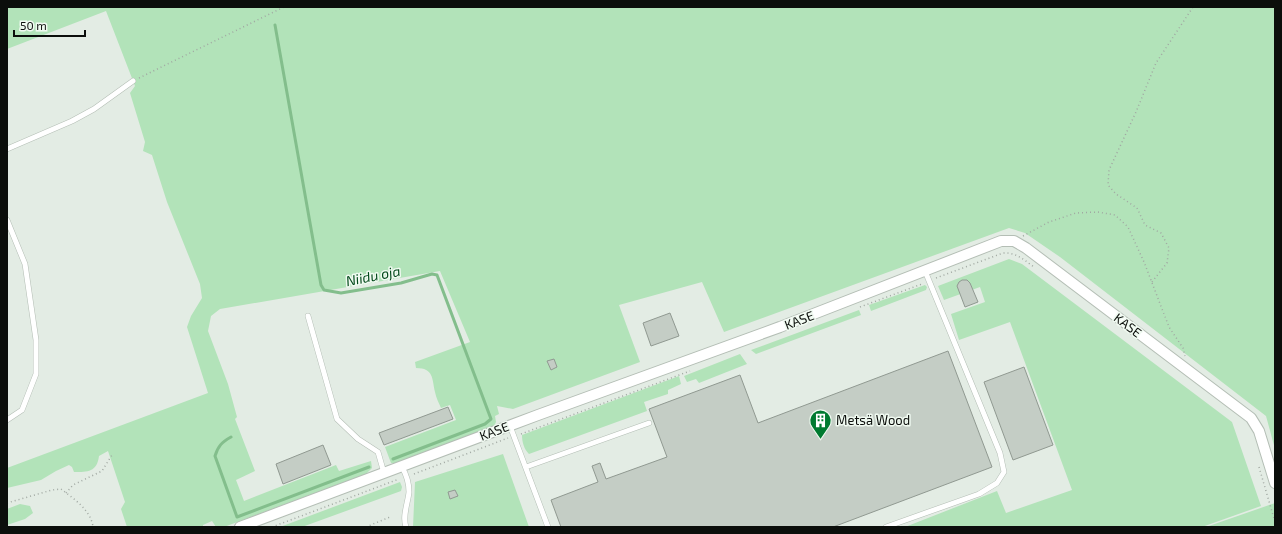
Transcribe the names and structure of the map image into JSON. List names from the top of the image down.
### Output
{
  "streets": {
    "street": ["KASE"]
  },
  "water": ["Niidu oja"],
  "places": {
    "building": ["Metsä Wood"]
  },
  "scale_bar": "50 m"
}
